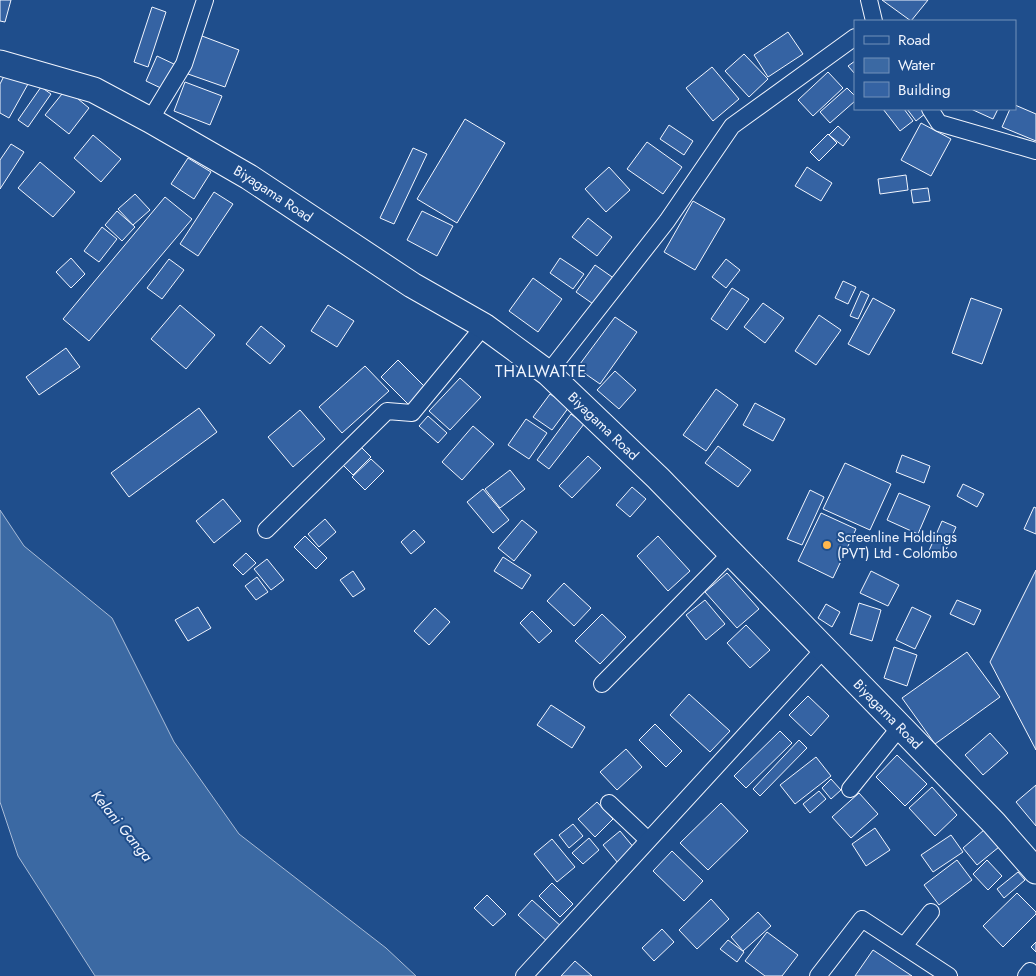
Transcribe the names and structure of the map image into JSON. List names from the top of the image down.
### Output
{
  "streets": {
    "main road": ["Biyagama Road"]
  },
  "districts": ["THALWATTE"],
  "water": ["Kelani Ganga"],
  "places": ["Screenline Holdings (PVT) Ltd - Colombo"],
  "legend": ["Road", "Water", "Building"]
}
